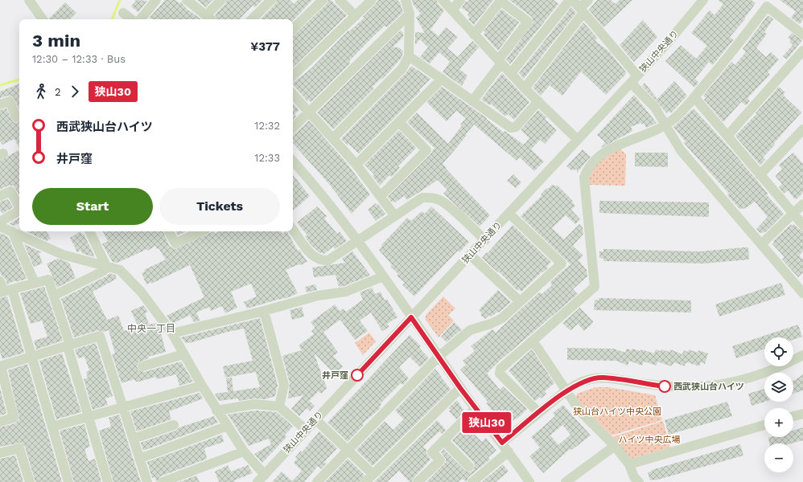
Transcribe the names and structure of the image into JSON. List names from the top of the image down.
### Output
{
  "streets": {
    "street": ["狭山中央通り"]
  },
  "districts": ["中央一丁目"],
  "parks": ["狭山台ハイツ中央公園", "ハイツ中央広場"],
  "places": ["井戸窪", "西武狭山台ハイツ"],
  "lines": ["bus line 狭山30"],
  "page": {
    "on_map": "狭山30",
    "heading": ["3 min", "12:30 – 12:33 · Bus", "¥377"],
    "legs": ["2", "狭山30"],
    "list": [
      {
        "name": "西武狭山台ハイツ",
        "value": "12:32"
      },
      {
        "name": "井戸窪",
        "value": "12:33"
      }
    ],
    "buttons": ["Start", "Tickets"],
    "map_buttons": ["+", "−"]
  }
}
